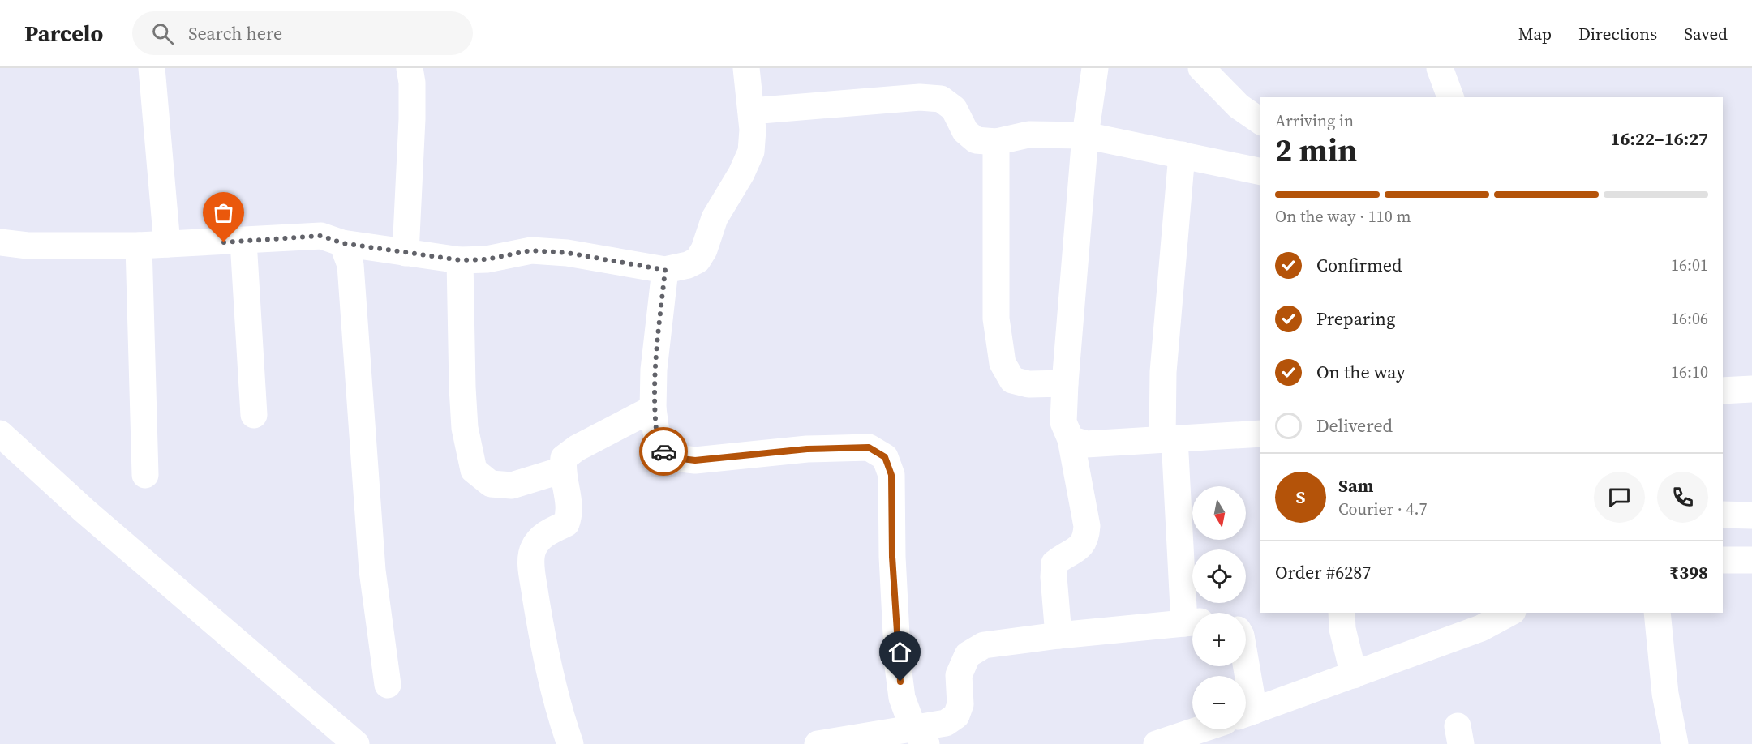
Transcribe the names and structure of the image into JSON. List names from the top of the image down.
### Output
{
  "north": "bottom",
  "page": {
    "header": "Parcelo",
    "search": "Search here",
    "nav": ["Map", "Directions", "Saved"],
    "heading": ["2 min", "Arriving in", "16:22–16:27"],
    "panel": [
      "Sam",
      "Courier · 4.7",
      "Order #6287",
      "₹398"
    ],
    "bar": "On the way · 110 m",
    "list": [
      ["Confirmed", "16:01"],
      ["Preparing", "16:06"],
      ["On the way", "16:10"],
      "Delivered"
    ],
    "round": "S",
    "map_buttons": ["+", "−"]
  }
}
